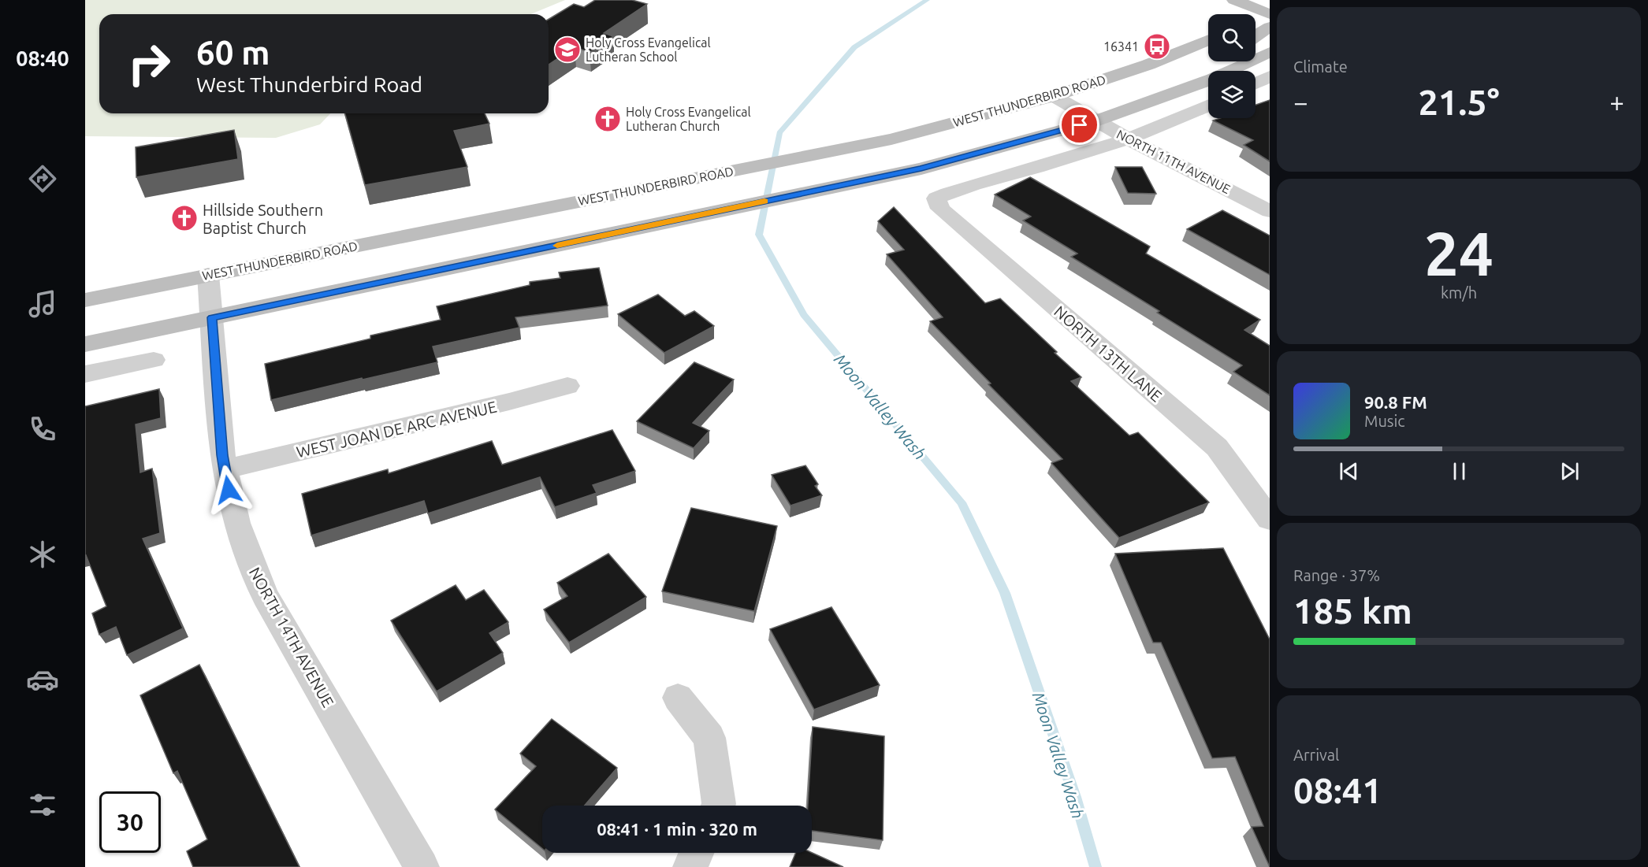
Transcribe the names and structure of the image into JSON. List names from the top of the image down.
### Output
{
  "streets": {
    "main road": ["WEST THUNDERBIRD ROAD"],
    "street": [
      "NORTH 11TH AVENUE",
      "NORTH 13TH LANE",
      "WEST JOAN DE ARC AVENUE",
      "NORTH 14TH AVENUE"
    ]
  },
  "crossings": [
    ["WEST THUNDERBIRD ROAD", "NORTH 11TH AVENUE"],
    ["WEST THUNDERBIRD ROAD", "NORTH 14TH AVENUE"],
    ["NORTH 11TH AVENUE", "NORTH 13TH LANE"],
    ["WEST JOAN DE ARC AVENUE", "NORTH 14TH AVENUE"]
  ],
  "water": ["Moon Valley Wash"],
  "places": {
    "bus stop": ["16341"],
    "school or university": ["Holy Cross Evangelical Lutheran School"],
    "church": ["Holy Cross Evangelical Lutheran Church", "Hillside Southern Baptist Church"]
  },
  "page": {
    "tabs": "08:40",
    "tile": [
      "Climate",
      ["24", "km/h"],
      ["Range · 37%", "185 km"],
      ["Arrival", "08:41"]
    ],
    "turn": ["60 m", "West Thunderbird Road"],
    "heat": ["−", "21.5°", "+"],
    "song": ["90.8 FM", "Music"],
    "limit": "30",
    "trip": "08:41 · 1 min · 320 m"
  }
}
